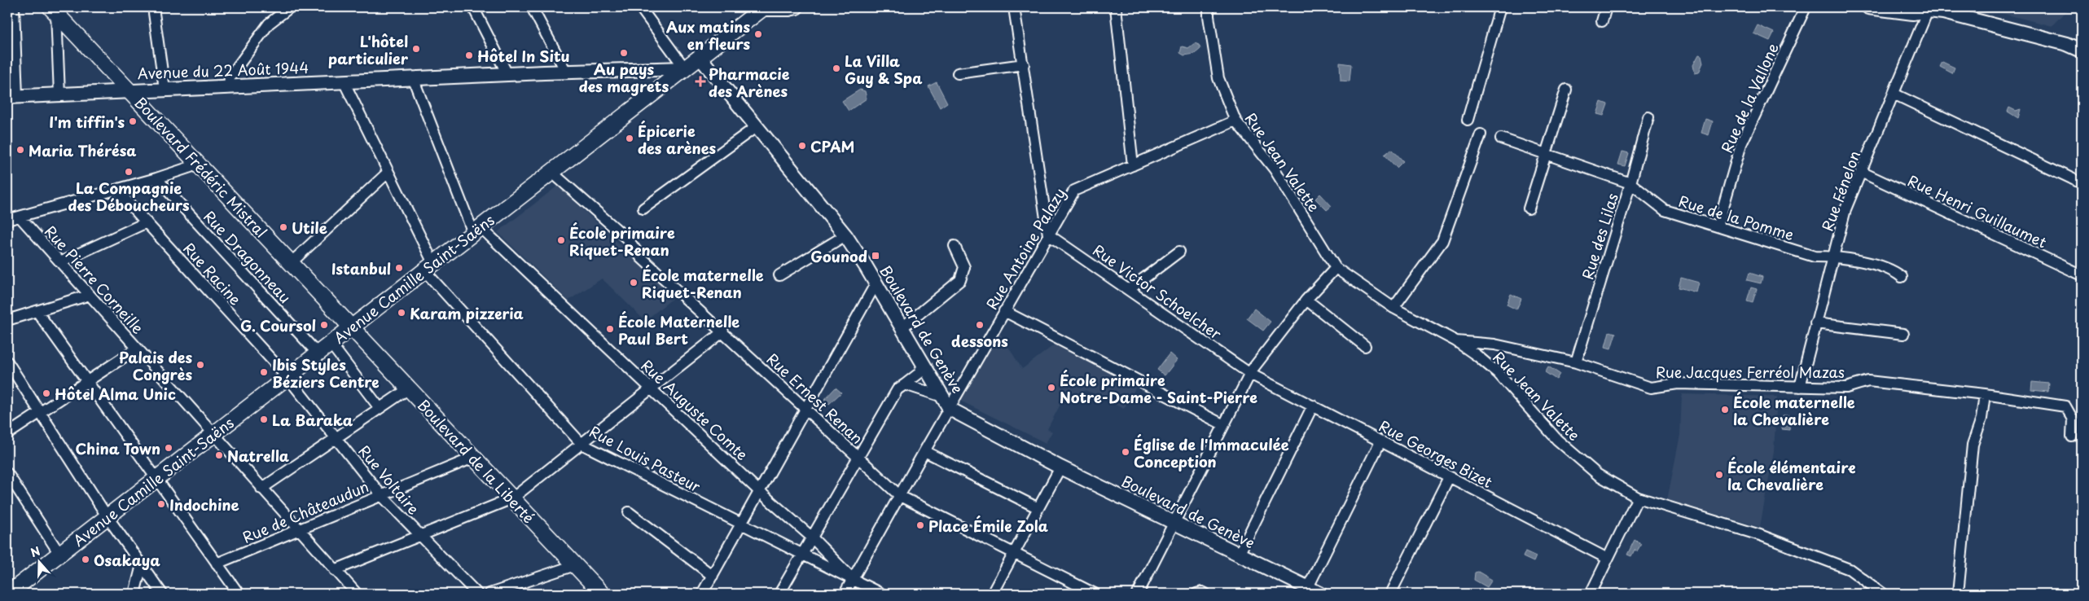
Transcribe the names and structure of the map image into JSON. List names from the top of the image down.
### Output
{
  "streets": {
    "main road": ["Boulevard Frédéric Mistral", "Avenue Camille Saint-Saëns", "Boulevard de la Liberté"],
    "street": [
      "Avenue du 22 Août 1944",
      "Rue de la Vallone",
      "Rue Jean Valette",
      "Rue Fénelon",
      "Rue Henri Guillaumet",
      "Rue de la Pomme",
      "Rue des Lilas",
      "Rue Antoine Palazy",
      "Rue Dragonneau",
      "Rue Racine",
      "Rue Pierre Corneille",
      "Rue Victor Schoelcher",
      "Boulevard de Genève",
      "Rue Jacques Ferréol Mazas",
      "Rue Ernest Renan",
      "Rue Auguste Comte",
      "Rue Georges Bizet",
      "Rue Louis Pasteur",
      "Rue Voltaire",
      "Rue de Châteaudun"
    ]
  },
  "crossings": [
    ["Avenue du 22 Août 1944", "Boulevard Frédéric Mistral"],
    ["Avenue du 22 Août 1944", "Avenue Camille Saint-Saëns"],
    ["Avenue du 22 Août 1944", "Rue Louis Pasteur"],
    ["Rue de la Vallone", "Rue de la Pomme"],
    ["Rue Jean Valette", "Rue Antoine Palazy"],
    ["Rue Jean Valette", "Rue Jacques Ferréol Mazas"],
    ["Boulevard Frédéric Mistral", "Avenue Camille Saint-Saëns"],
    ["Boulevard Frédéric Mistral", "Boulevard de la Liberté"],
    ["Rue Fénelon", "Rue Henri Guillaumet"],
    ["Rue Fénelon", "Rue de la Pomme"],
    ["Rue Fénelon", "Rue Jacques Ferréol Mazas"],
    ["Rue de la Pomme", "Rue des Lilas"],
    ["Rue des Lilas", "Rue Jacques Ferréol Mazas"],
    ["Rue Antoine Palazy", "Rue Victor Schoelcher"],
    ["Rue Antoine Palazy", "Boulevard de Genève"],
    ["Rue Antoine Palazy", "Rue Ernest Renan"],
    ["Rue Antoine Palazy", "Rue Auguste Comte"],
    ["Rue Antoine Palazy", "Rue Louis Pasteur"],
    ["Rue Dragonneau", "Avenue Camille Saint-Saëns"],
    ["Rue Racine", "Avenue Camille Saint-Saëns"],
    ["Rue Racine", "Rue Voltaire"],
    ["Avenue Camille Saint-Saëns", "Rue Pierre Corneille"],
    ["Avenue Camille Saint-Saëns", "Boulevard de Genève"],
    ["Avenue Camille Saint-Saëns", "Rue Ernest Renan"],
    ["Avenue Camille Saint-Saëns", "Rue Auguste Comte"],
    ["Avenue Camille Saint-Saëns", "Rue Louis Pasteur"],
    ["Avenue Camille Saint-Saëns", "Boulevard de la Liberté"],
    ["Avenue Camille Saint-Saëns", "Rue Voltaire"],
    ["Rue Pierre Corneille", "Rue de Châteaudun"],
    ["Rue Victor Schoelcher", "Rue Georges Bizet"],
    ["Rue Auguste Comte", "Rue Louis Pasteur"],
    ["Boulevard de la Liberté", "Rue de Châteaudun"],
    ["Rue Voltaire", "Rue de Châteaudun"]
  ],
  "places": {
    "other": [
      "Aux matins en fleurs",
      "L'hôtel particulier",
      "Au pays des magrets",
      "Hôtel In Situ",
      "La Villa Guy & Spa",
      "I'm tiffin's",
      "Épicerie des arènes",
      "CPAM",
      "Maria Thérésa",
      "La Compagnie des Déboucheurs",
      "Utile",
      "École primaire Riquet-Renan",
      "Istanbul",
      "École maternelle Riquet-Renan",
      "Karam pizzeria",
      "G. Coursol",
      "dessons",
      "École Maternelle Paul Bert",
      "Palais des Congrès",
      "Ibis Styles Béziers Centre",
      "École primaire Notre-Dame - Saint-Pierre",
      "Hôtel Alma Unic",
      "École maternelle la Chevalière",
      "La Baraka",
      "China Town",
      "Église de l'Immaculée Conception",
      "Natrella",
      "École élémentaire la Chevalière",
      "Indochine",
      "Place Émile Zola",
      "Osakaya"
    ],
    "health": ["Pharmacie des Arènes"],
    "transit": ["Gounod"]
  },
  "north": "top"
}
